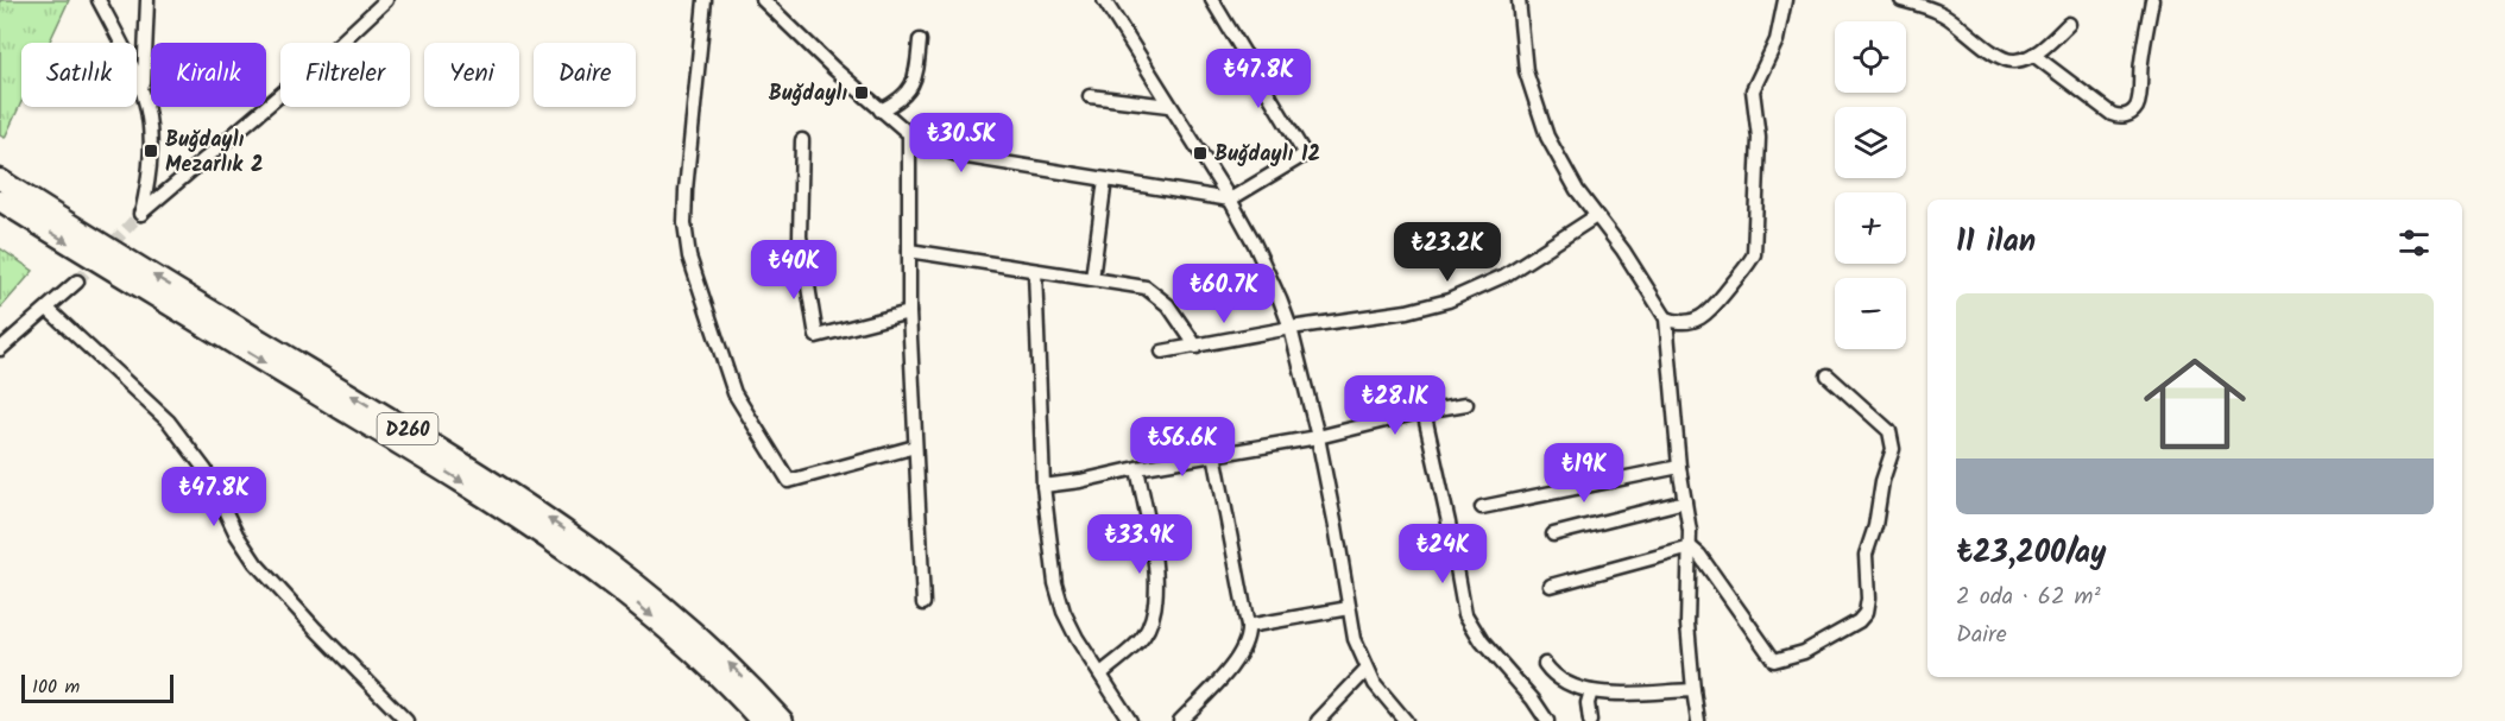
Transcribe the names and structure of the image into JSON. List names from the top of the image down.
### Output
{
  "streets": {
    "highway": ["D260"]
  },
  "places": {
    "transit": ["Buğdaylı", "Buğdaylı Mezarlık 2", "Buğdaylı 12"]
  },
  "scale_bar": "100 m",
  "page": {
    "map_buttons": ["+", "−"],
    "chip": [
      "Satılık",
      "Kiralık",
      "Filtreler",
      "Yeni",
      "Daire"
    ],
    "price": [
      "₺47.8K",
      "₺30.5K",
      "₺23.2K",
      "₺40K",
      "₺60.7K",
      "₺28.1K",
      "₺56.6K",
      "₺19K",
      "₺47.8K",
      "₺33.9K",
      "₺24K"
    ],
    "heading": "11 ilan",
    "list": [
      {
        "name": "₺23,200/ay",
        "note": "2 oda · 62 m² · Daire"
      }
    ],
    "scale": "100 m"
  }
}
